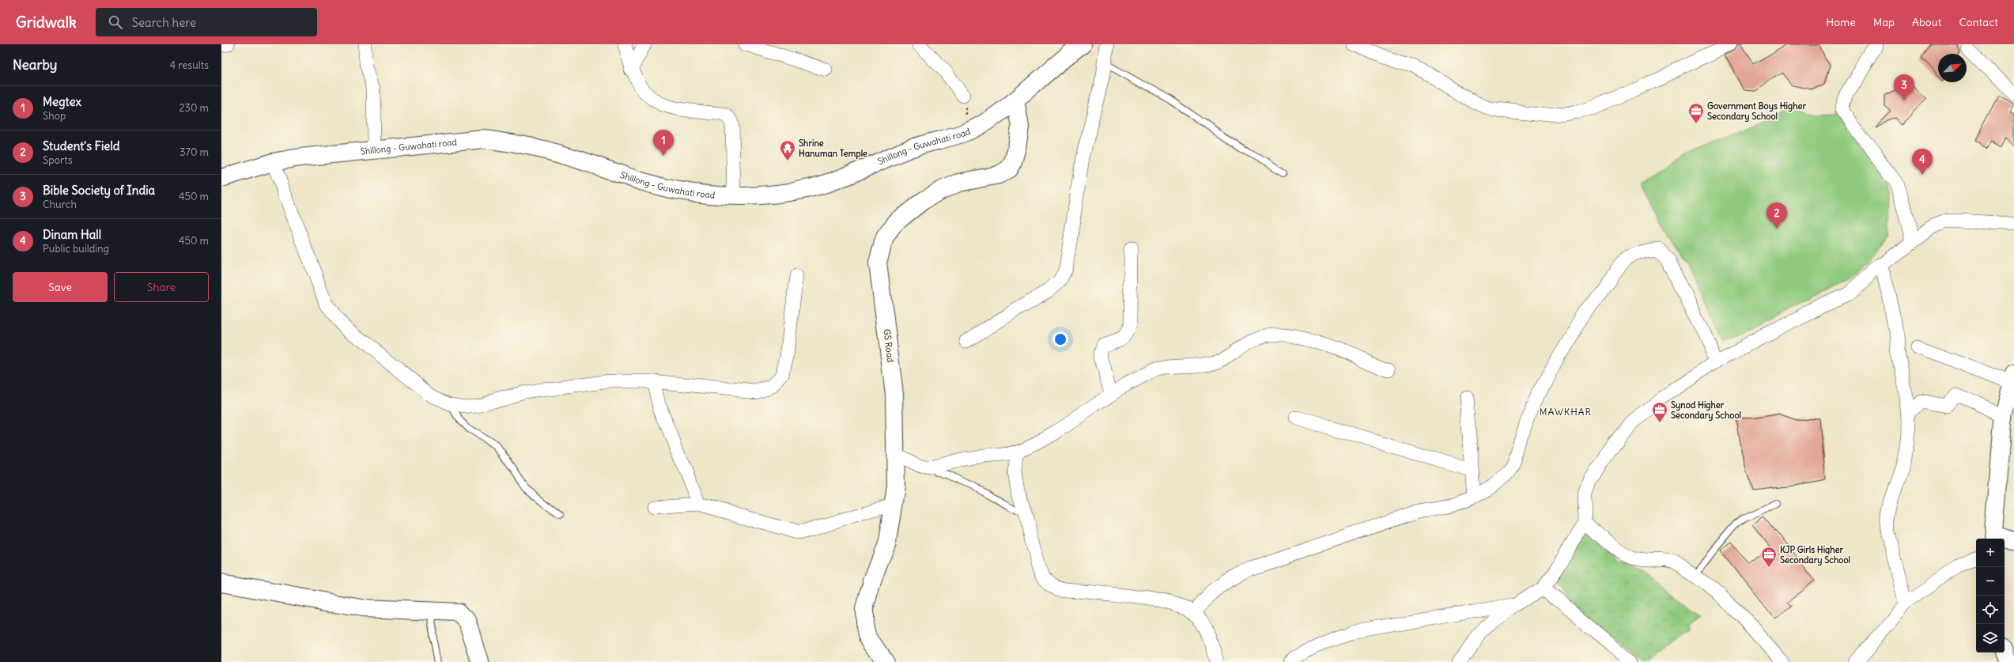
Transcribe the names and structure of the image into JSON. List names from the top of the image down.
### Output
{
  "streets": {
    "main road": ["Shillong - Guwahati road", "GS Road"]
  },
  "crossings": [
    ["Shillong - Guwahati road", "GS Road"]
  ],
  "districts": ["MAWKHAR"],
  "places": {
    "office": ["Government Boys Higher Secondary School", "Synod Higher Secondary School", "KJP Girls Higher Secondary School"],
    "temple": ["Shrine Hanuman Temple"]
  },
  "north": "top right",
  "page": {
    "header": "Gridwalk",
    "search": "Search here",
    "nav": [
      "Home",
      "Map",
      "About",
      "Contact"
    ],
    "heading": ["Nearby", "4 results"],
    "pins": [
      "3",
      "1",
      "4",
      "2"
    ],
    "list": [
      {
        "mark": "1",
        "name": "Megtex",
        "note": "Shop",
        "value": "230 m"
      },
      {
        "mark": "2",
        "name": "Student's Field",
        "note": "Sports",
        "value": "370 m"
      },
      {
        "mark": "3",
        "name": "Bible Society of India",
        "note": "Church",
        "value": "450 m"
      },
      {
        "mark": "4",
        "name": "Dinam Hall",
        "note": "Public building",
        "value": "450 m"
      }
    ],
    "buttons": ["Save", "Share"],
    "map_buttons": ["+", "−"]
  }
}
